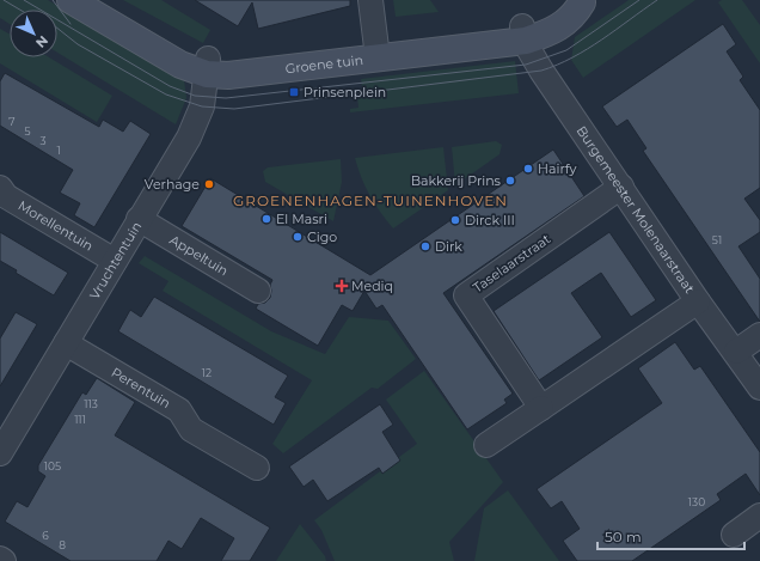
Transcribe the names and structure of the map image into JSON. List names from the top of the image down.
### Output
{
  "streets": {
    "street": [
      "Groene tuin",
      "Burgemeester Molenaarstraat",
      "Morellentuin",
      "Appeltuin",
      "Vruchtentuin",
      "Taselaarstraat",
      "Perentuin"
    ]
  },
  "crossings": [
    ["Groene tuin", "Burgemeester Molenaarstraat"],
    ["Groene tuin", "Vruchtentuin"],
    ["Burgemeester Molenaarstraat", "Taselaarstraat"],
    ["Morellentuin", "Vruchtentuin"],
    ["Appeltuin", "Vruchtentuin"],
    ["Vruchtentuin", "Perentuin"]
  ],
  "districts": ["GROENENHAGEN-TUINENHOVEN"],
  "places": {
    "transit": ["Prinsenplein"],
    "other": [
      "Hairfy",
      "Bakkerij Prins",
      "Verhage",
      "El Masri",
      "Dirck III",
      "Cigo",
      "Dirk"
    ],
    "health": ["Mediq"]
  },
  "house_numbers": [
    "7",
    "5",
    "3",
    "1",
    "51",
    "12",
    "113",
    "111",
    "105",
    "130",
    "6",
    "8"
  ],
  "scale_bar": "50 m",
  "north": "bottom right"
}
